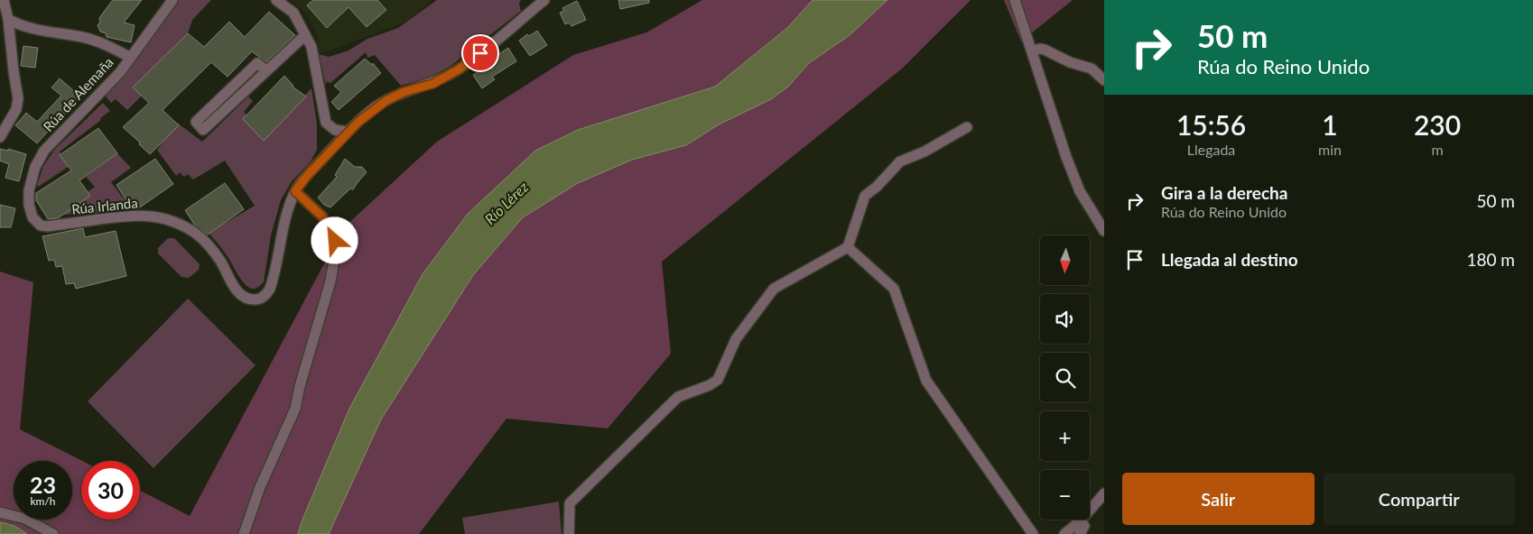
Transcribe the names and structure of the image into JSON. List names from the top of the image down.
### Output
{
  "streets": {
    "street": ["Rúa de Alemaña", "Rúa Irlanda"]
  },
  "crossings": [
    ["Rúa de Alemaña", "Rúa Irlanda"]
  ],
  "water": ["Río Lérez"],
  "north": "bottom",
  "page": {
    "turn": ["50 m", "Rúa do Reino Unido"],
    "eta": [
      "15:56",
      "Llegada",
      "1",
      "min",
      "230",
      "m"
    ],
    "list": [
      {
        "name": "Gira a la derecha",
        "note": "Rúa do Reino Unido",
        "value": "50 m"
      },
      {
        "name": "Llegada al destino",
        "value": "180 m"
      }
    ],
    "map_buttons": ["+", "−"],
    "speed": "23 km/h",
    "limit": "30",
    "buttons": ["Salir", "Compartir"]
  }
}
